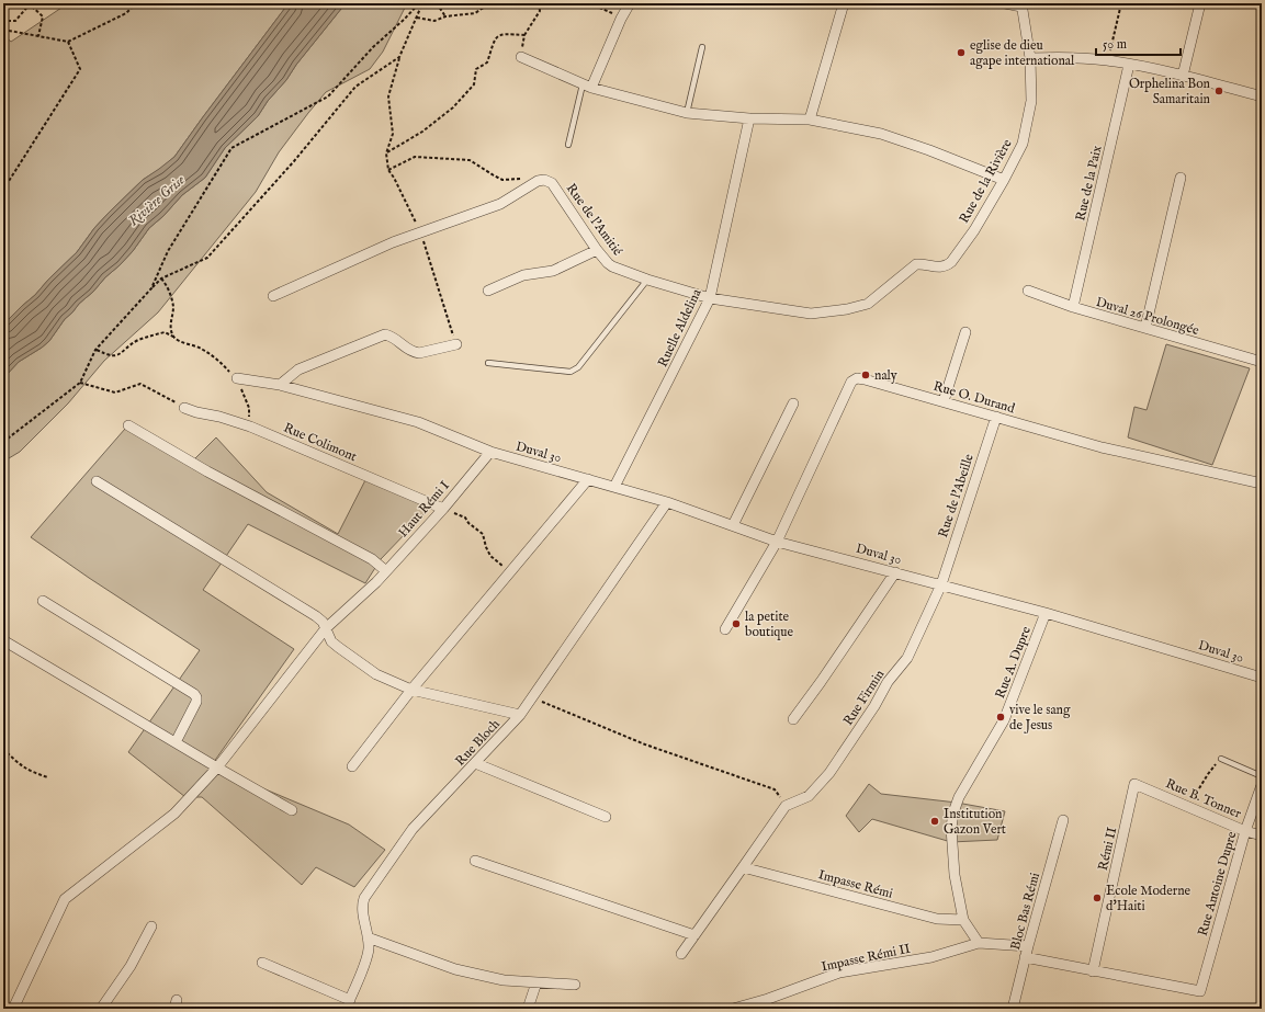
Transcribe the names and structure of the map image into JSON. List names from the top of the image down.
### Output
{
  "streets": {
    "street": [
      "Rue de la Rivière",
      "Rue de la Paix",
      "Rue de l'Amitié",
      "Duval 26 Prolongée",
      "Ruelle Aldelina",
      "Rue O. Durand",
      "Rue Colimont",
      "Duval 30",
      "Rue de l'Abeille",
      "Haut Rémi I",
      "Rue A. Dupre",
      "Rue Firmin",
      "Rue Bloch",
      "Rue B. Tonner",
      "Rémi II",
      "Impasse Rémi",
      "Rue Antoine Dupre",
      "Bloc Bas Rémi",
      "Impasse Rémi II"
    ]
  },
  "crossings": [
    ["Rue de la Rivière", "Rue de l'Amitié"],
    ["Rue de la Paix", "Duval 26 Prolongée"],
    ["Rue de l'Amitié", "Ruelle Aldelina"],
    ["Ruelle Aldelina", "Duval 30"],
    ["Rue O. Durand", "Duval 30"],
    ["Rue O. Durand", "Rue de l'Abeille"],
    ["Rue Colimont", "Haut Rémi I"],
    ["Duval 30", "Rue de l'Abeille"],
    ["Duval 30", "Haut Rémi I"],
    ["Duval 30", "Rue A. Dupre"],
    ["Duval 30", "Rue Firmin"],
    ["Duval 30", "Rue Bloch"],
    ["Rue de l'Abeille", "Rue Firmin"],
    ["Rue A. Dupre", "Impasse Rémi"],
    ["Rue A. Dupre", "Impasse Rémi II"],
    ["Rue B. Tonner", "Rémi II"],
    ["Rue B. Tonner", "Rue Antoine Dupre"],
    ["Rémi II", "Rue Antoine Dupre"]
  ],
  "water": ["Rivière Grise"],
  "places": [
    "eglise de dieu agape international",
    "Orphelina Bon Samaritain",
    "naly",
    "la petite boutique",
    "vive le sang de Jesus",
    "Institution Gazon Vert",
    "Ecole Moderne d'Haiti"
  ],
  "scale_bar": "50 m"
}
